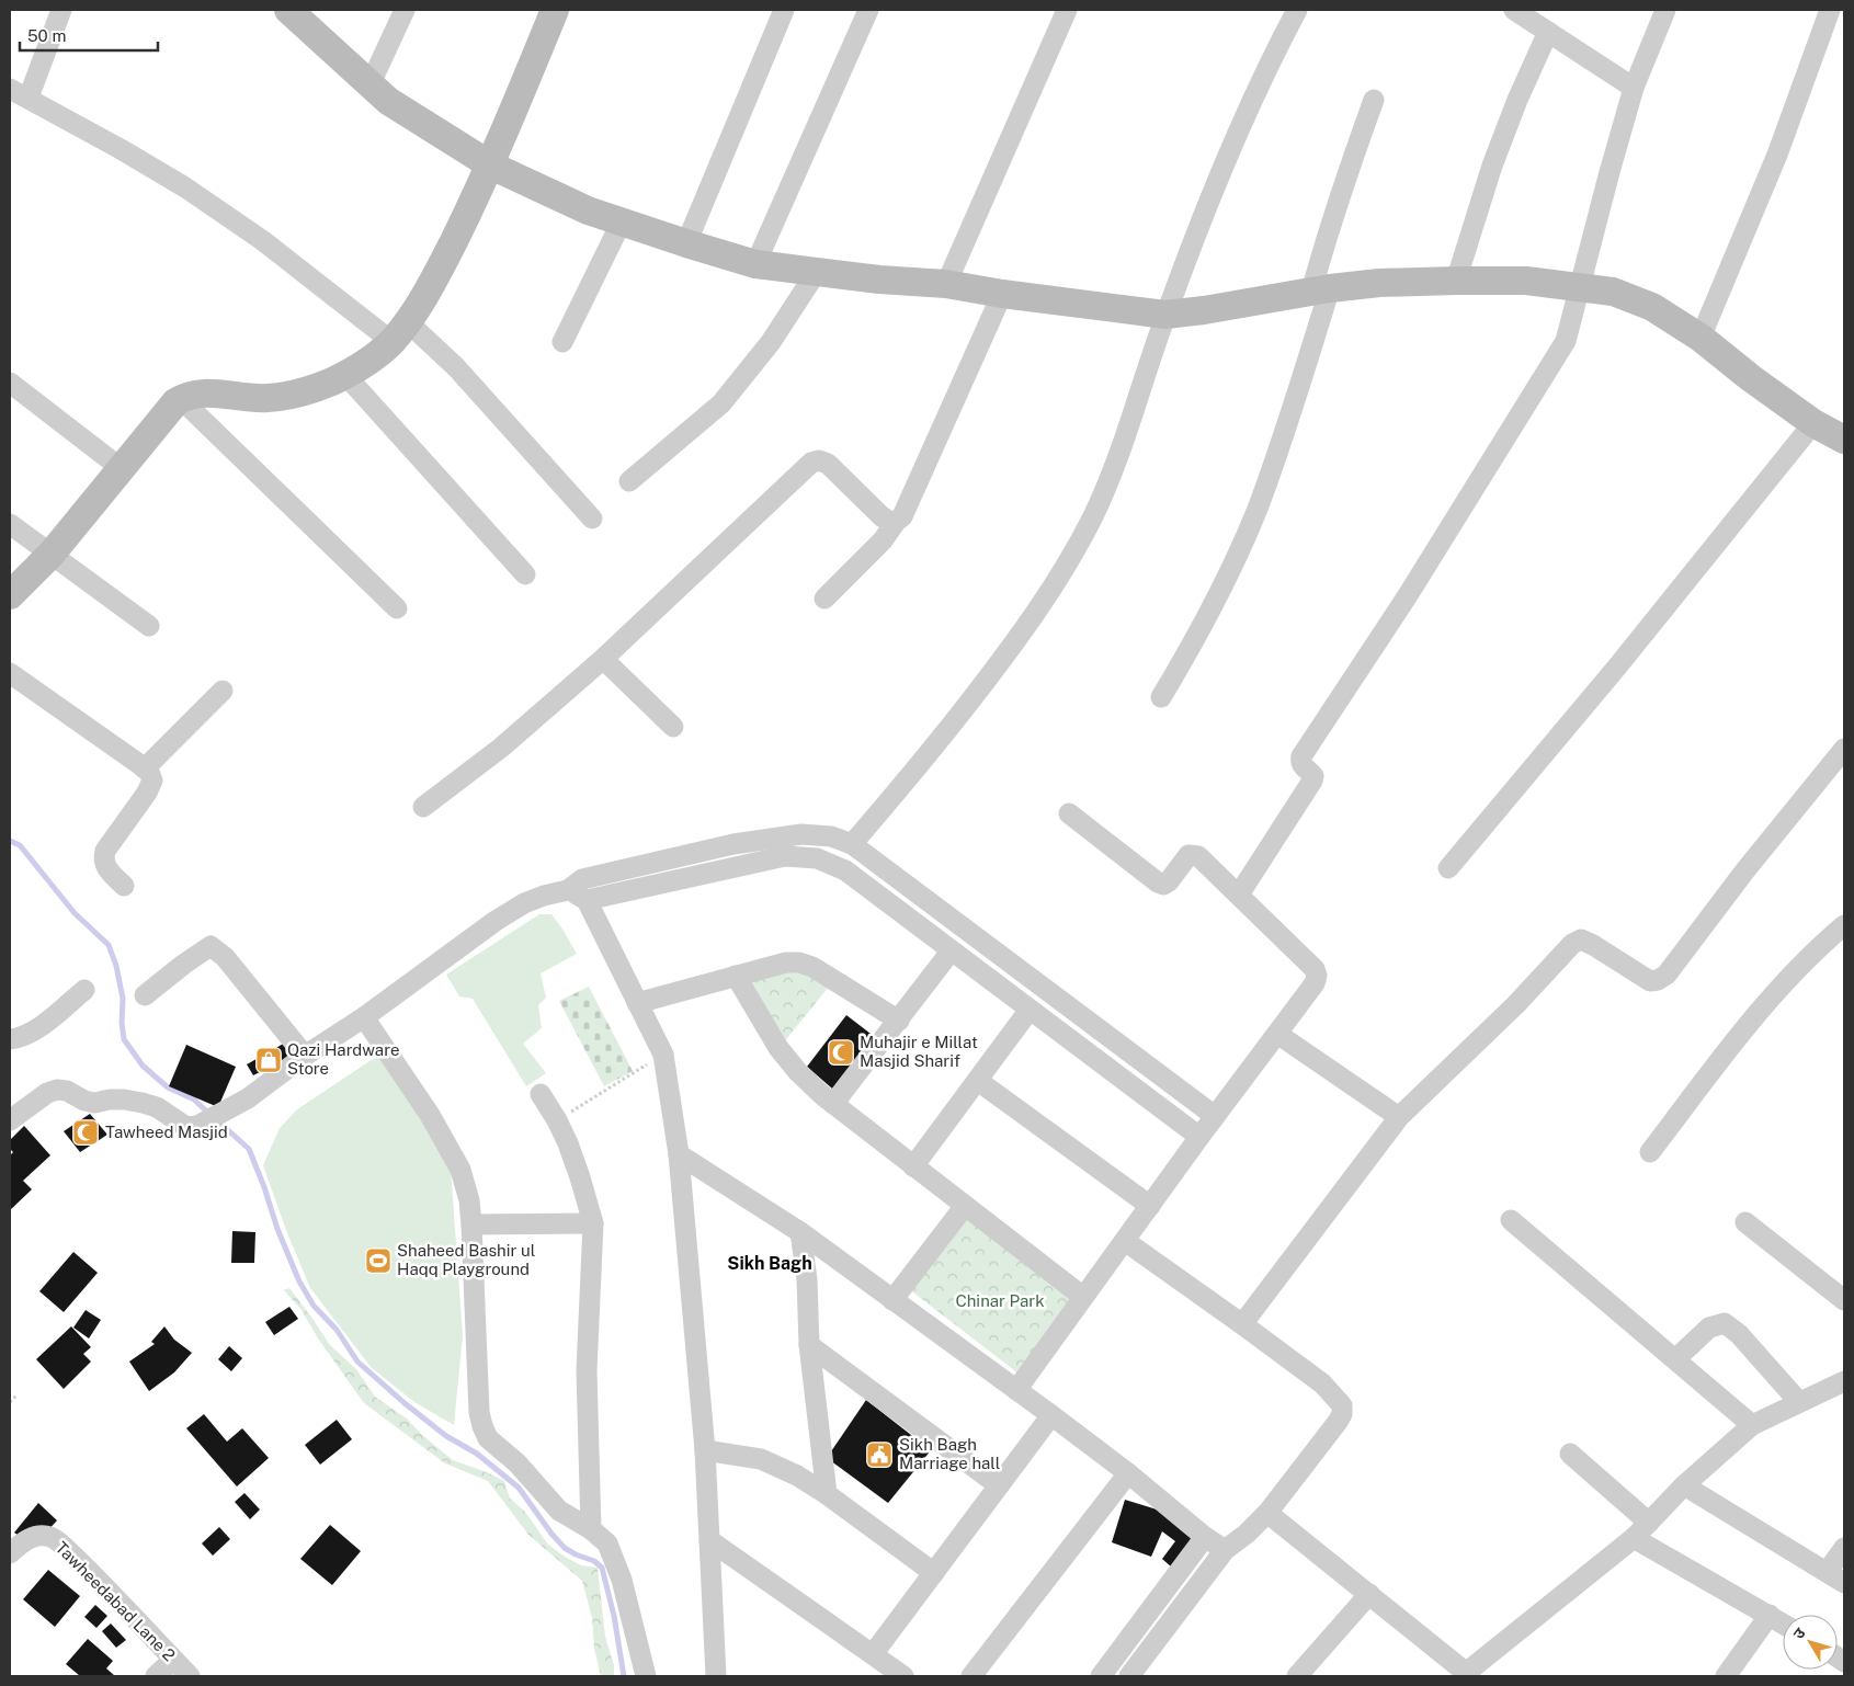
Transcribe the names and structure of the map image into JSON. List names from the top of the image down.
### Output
{
  "streets": {
    "street": ["Tawheedabad Lane 2"]
  },
  "districts": ["Sikh Bagh"],
  "parks": ["Chinar Park"],
  "places": {
    "mosque": ["Muhajir e Millat Masjid Sharif", "Tawheed Masjid"],
    "shop": ["Qazi Hardware Store"],
    "sports": ["Shaheed Bashir ul Haqq Playground"],
    "public building": ["Sikh Bagh Marriage hall"]
  },
  "scale_bar": "50 m",
  "north": "top left"
}
